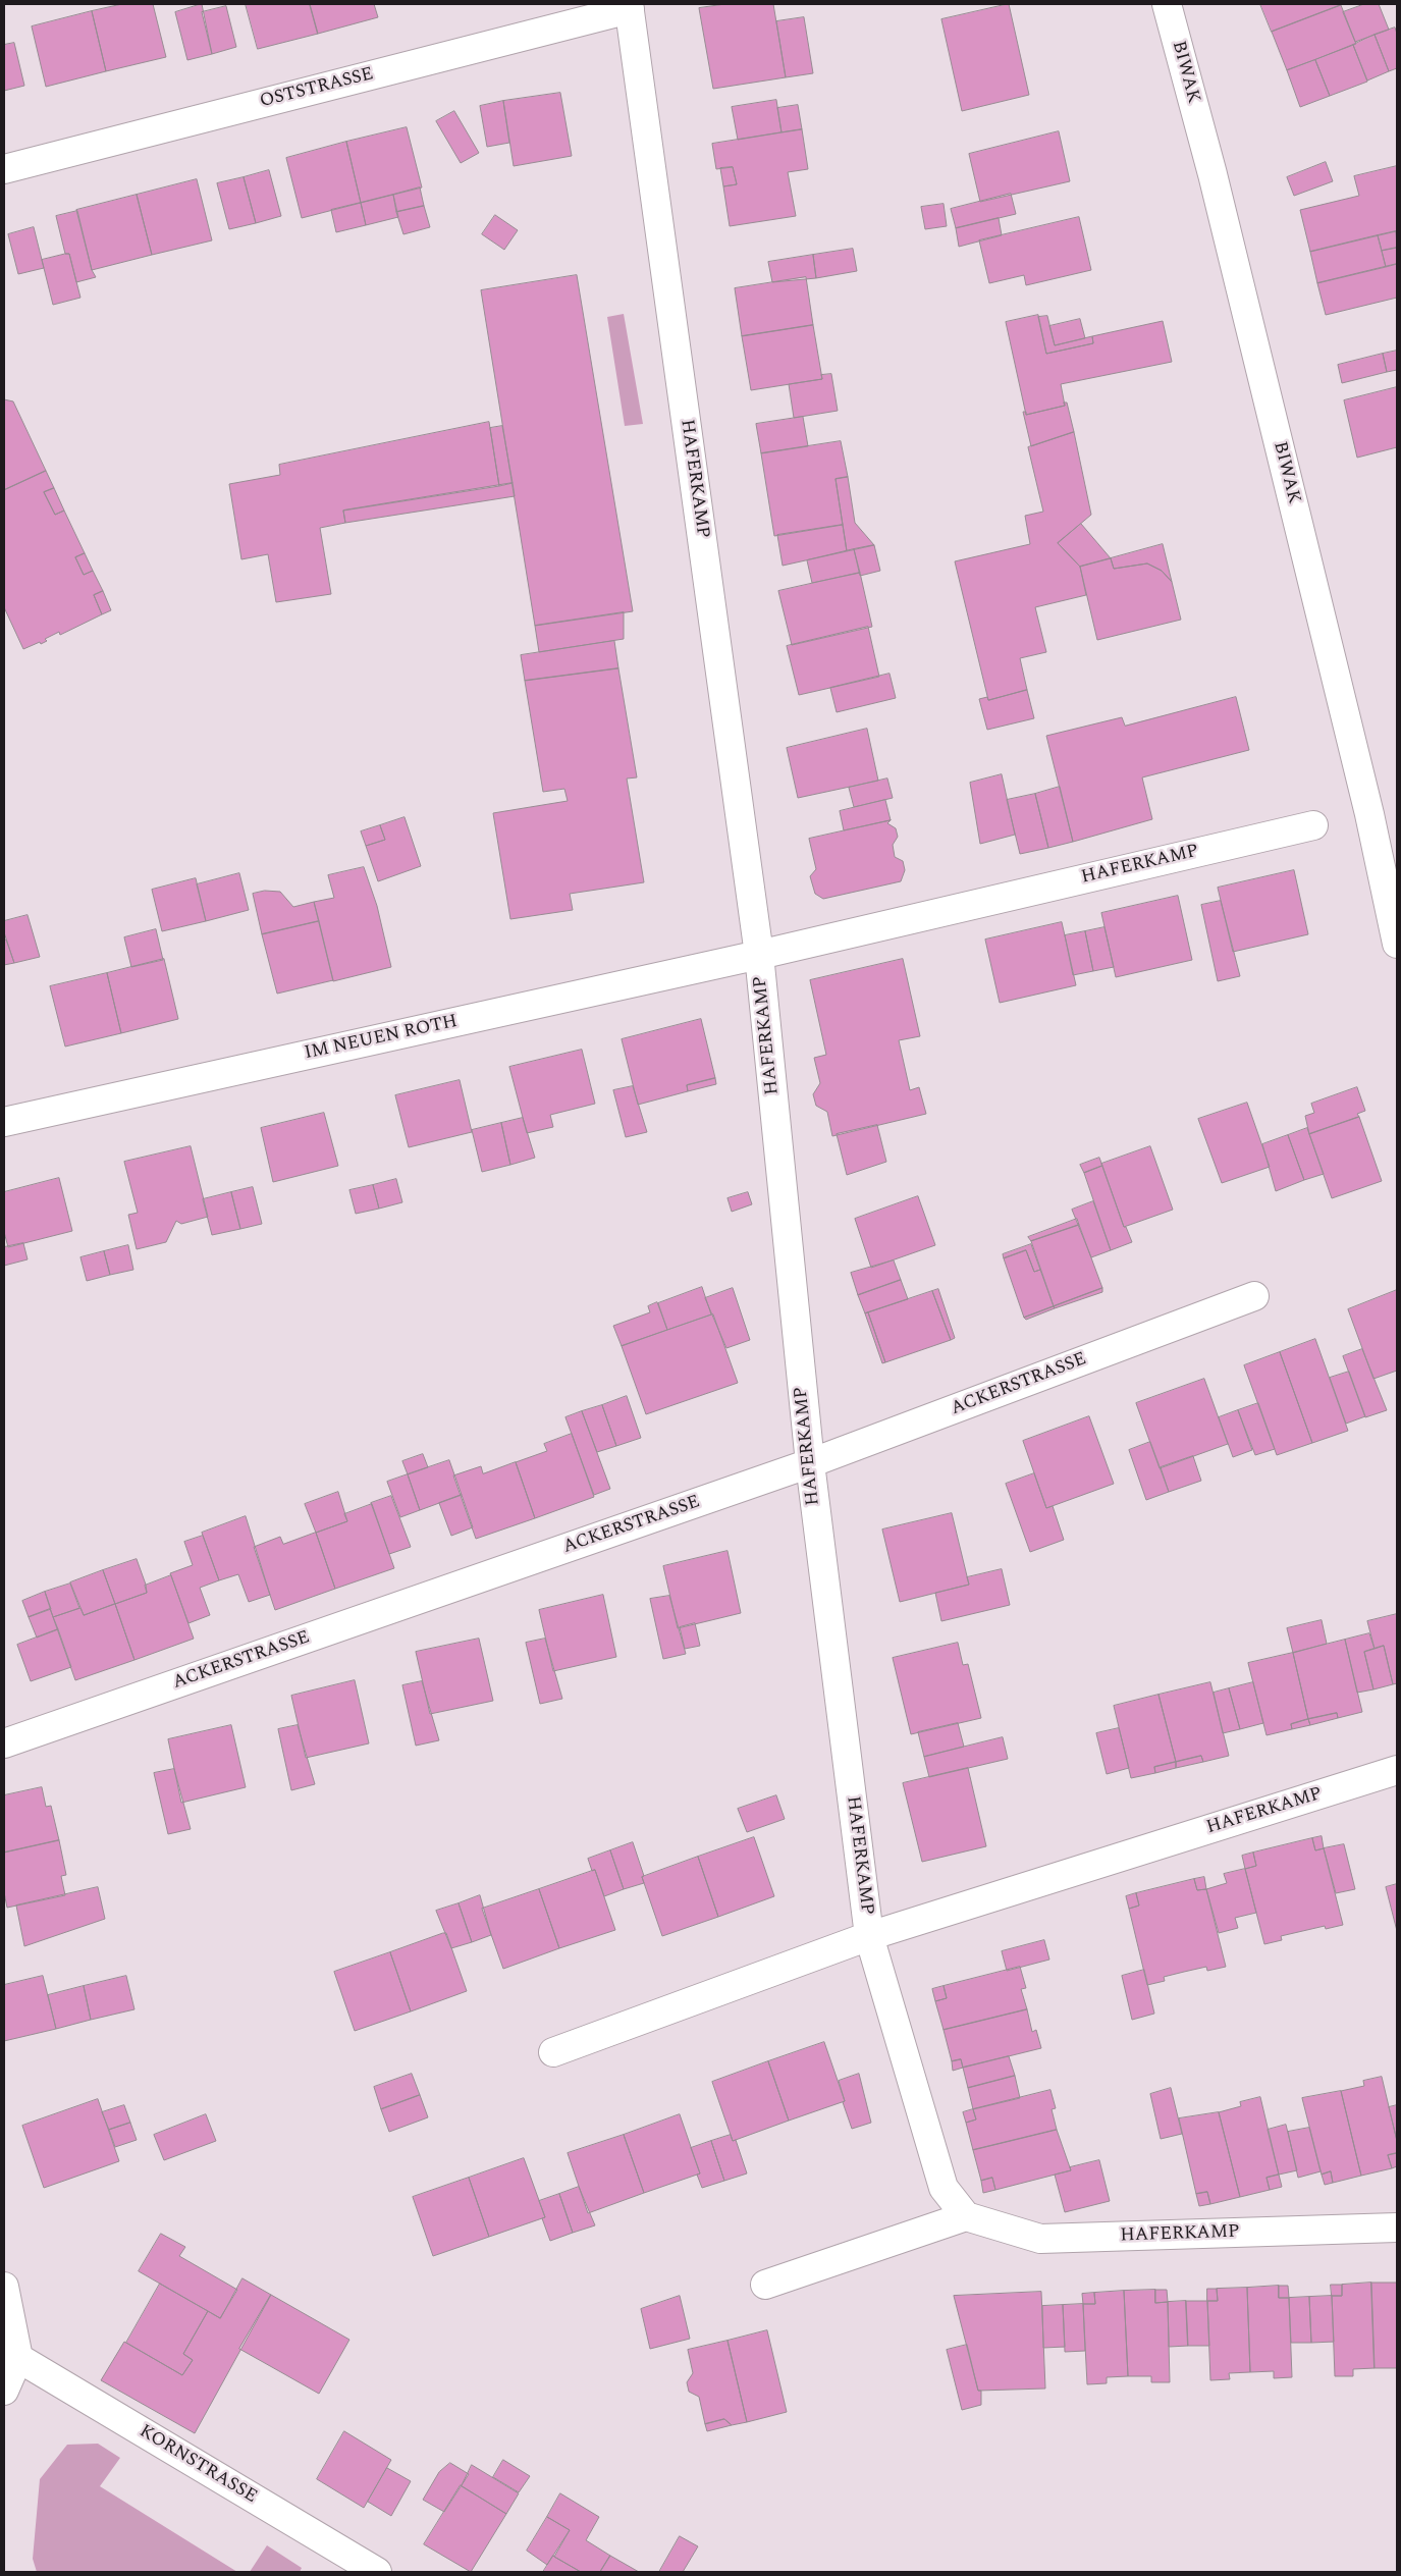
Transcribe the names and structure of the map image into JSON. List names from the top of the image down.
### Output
{
  "streets": {
    "street": [
      "BIWAK",
      "OSTSTRASSE",
      "HAFERKAMP",
      "IM NEUEN ROTH",
      "ACKERSTRASSE",
      "KORNSTRASSE"
    ]
  },
  "crossings": [
    ["OSTSTRASSE", "HAFERKAMP"],
    ["HAFERKAMP", "IM NEUEN ROTH"],
    ["HAFERKAMP", "ACKERSTRASSE"]
  ]
}
